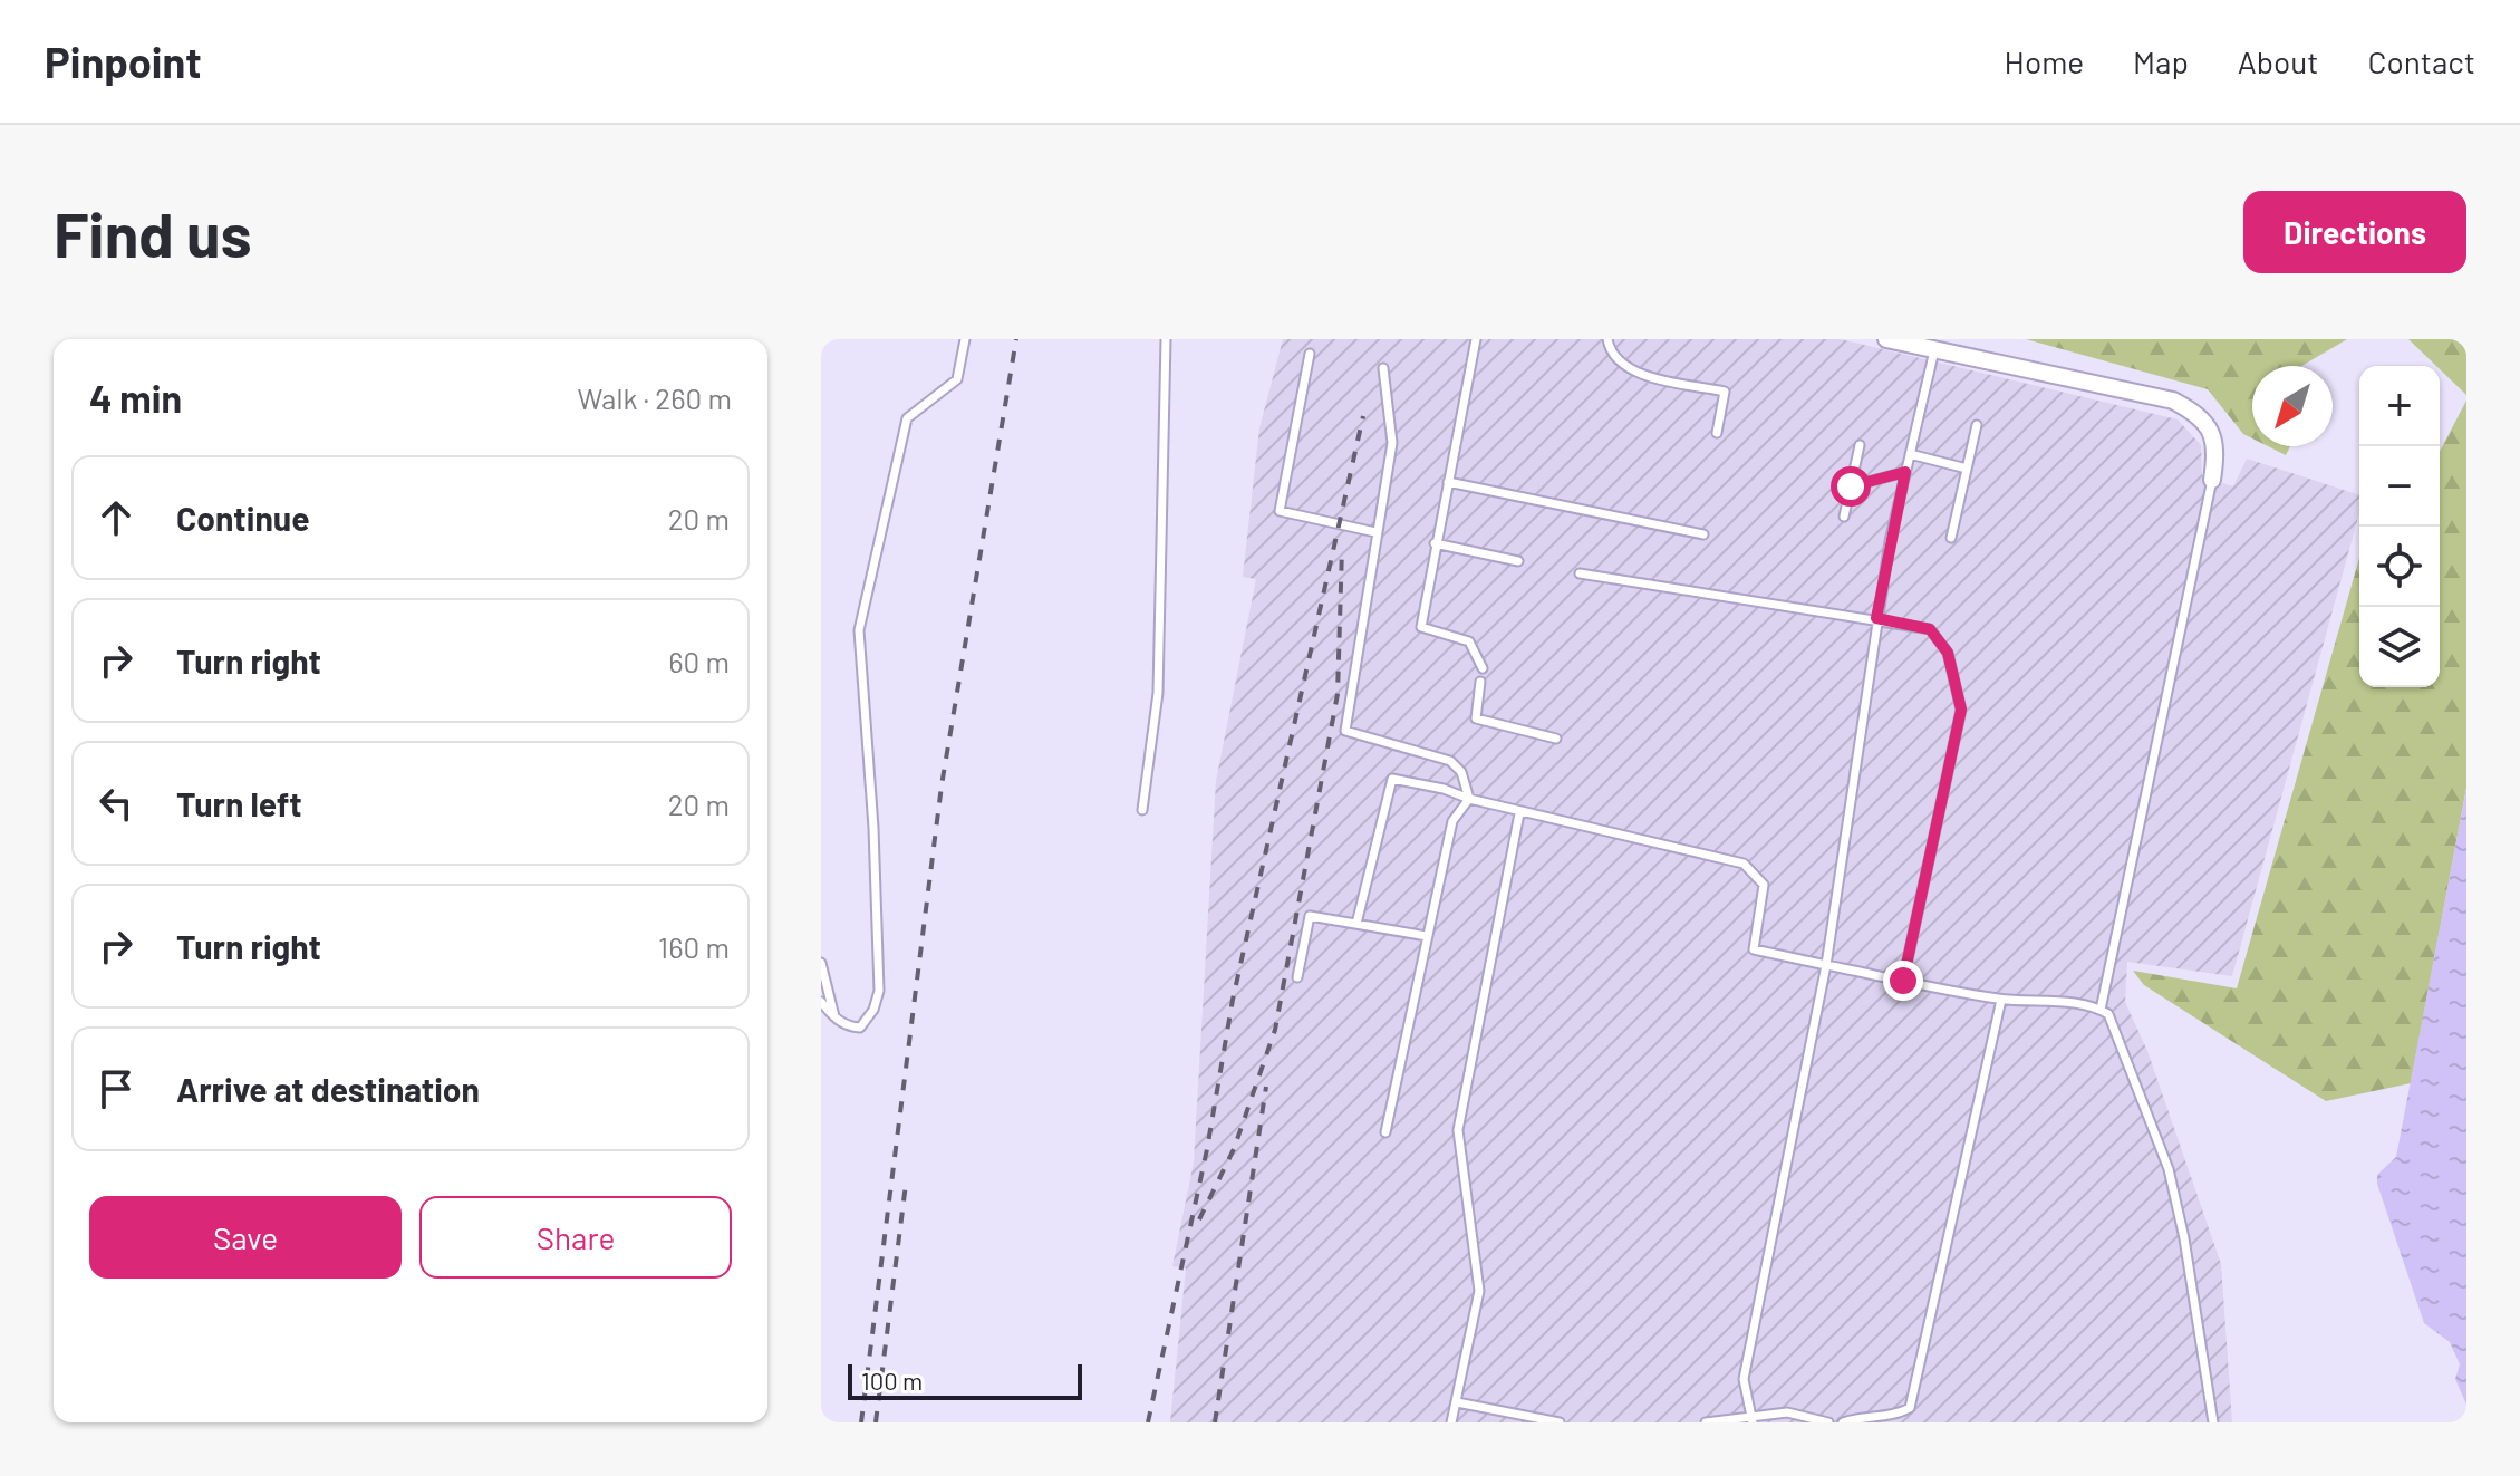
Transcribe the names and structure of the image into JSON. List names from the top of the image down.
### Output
{
  "scale_bar": "100 m",
  "north": "bottom left",
  "page": {
    "header": "Pinpoint",
    "nav": [
      "Home",
      "Map",
      "About",
      "Contact"
    ],
    "buttons": [
      "Directions",
      ["Save", "Share"]
    ],
    "title": "Find us",
    "heading": ["4 min", "Walk · 260 m"],
    "map_buttons": ["+", "−"],
    "list": [
      ["Continue", "20 m"],
      ["Turn right", "60 m"],
      ["Turn left", "20 m"],
      ["Turn right", "160 m"],
      "Arrive at destination"
    ],
    "scale": "100 m"
  }
}
